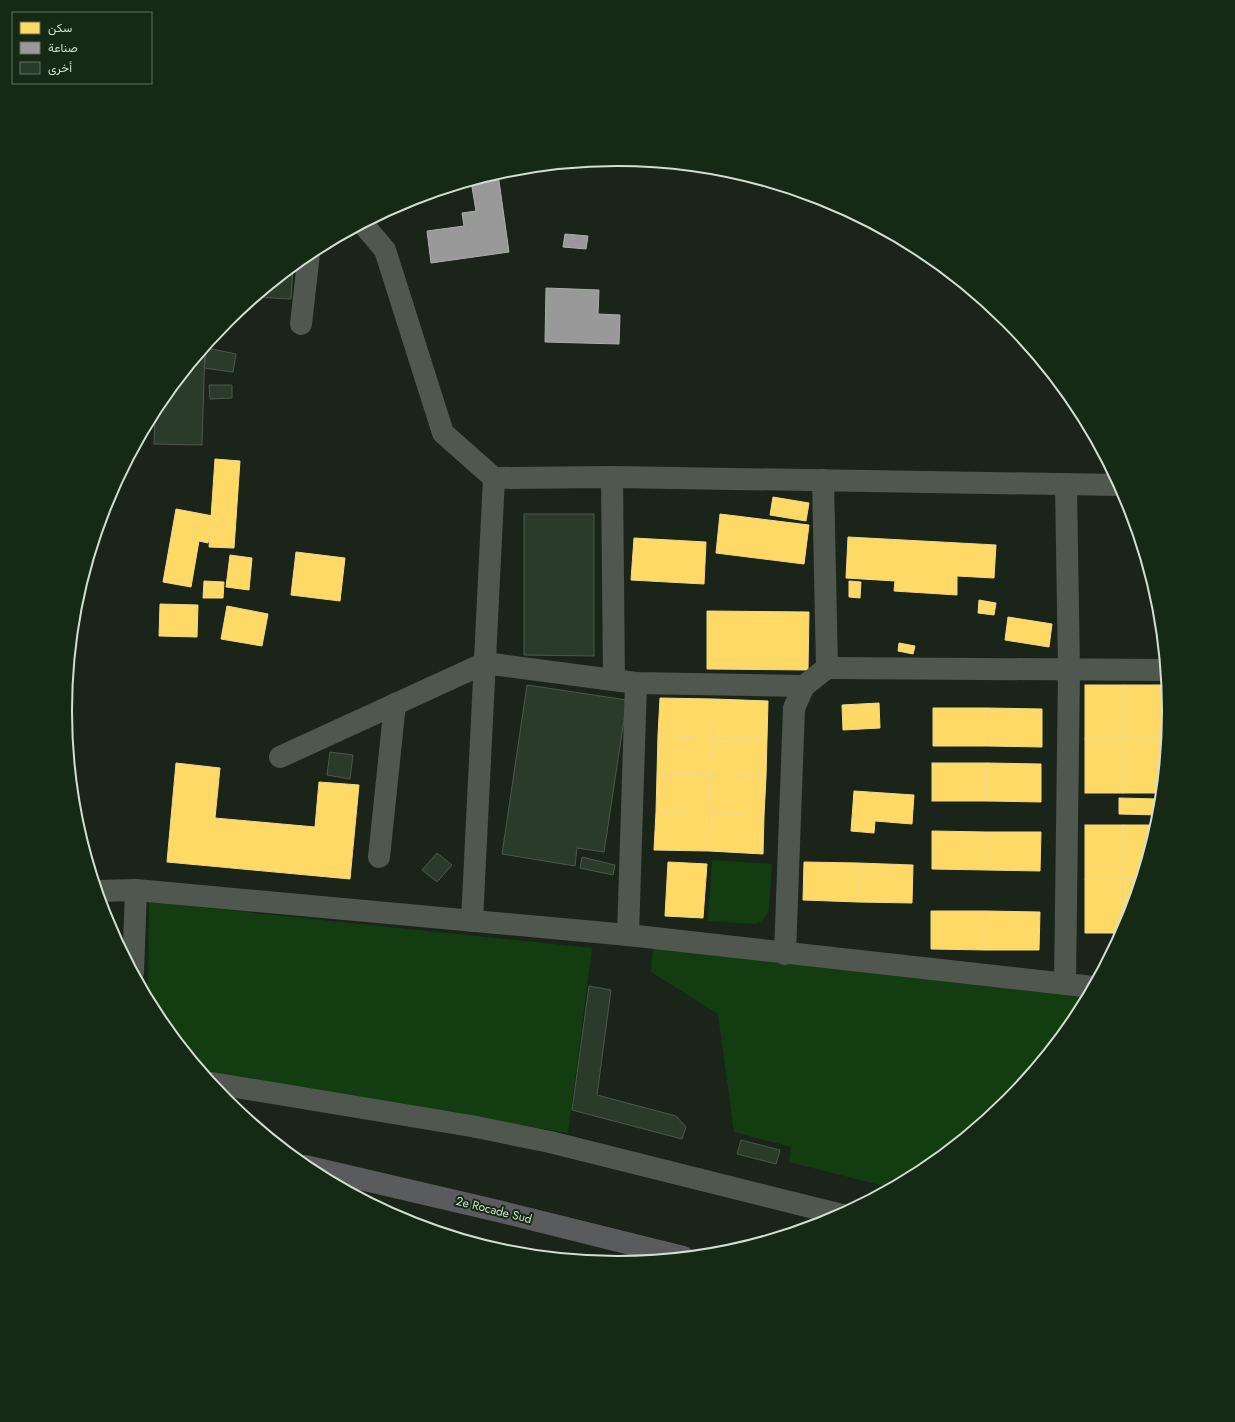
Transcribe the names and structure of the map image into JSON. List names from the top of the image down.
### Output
{
  "streets": {
    "highway": ["2e Rocade Sud"]
  },
  "legend": ["سكن", "صناعة", "أخرى"]
}
